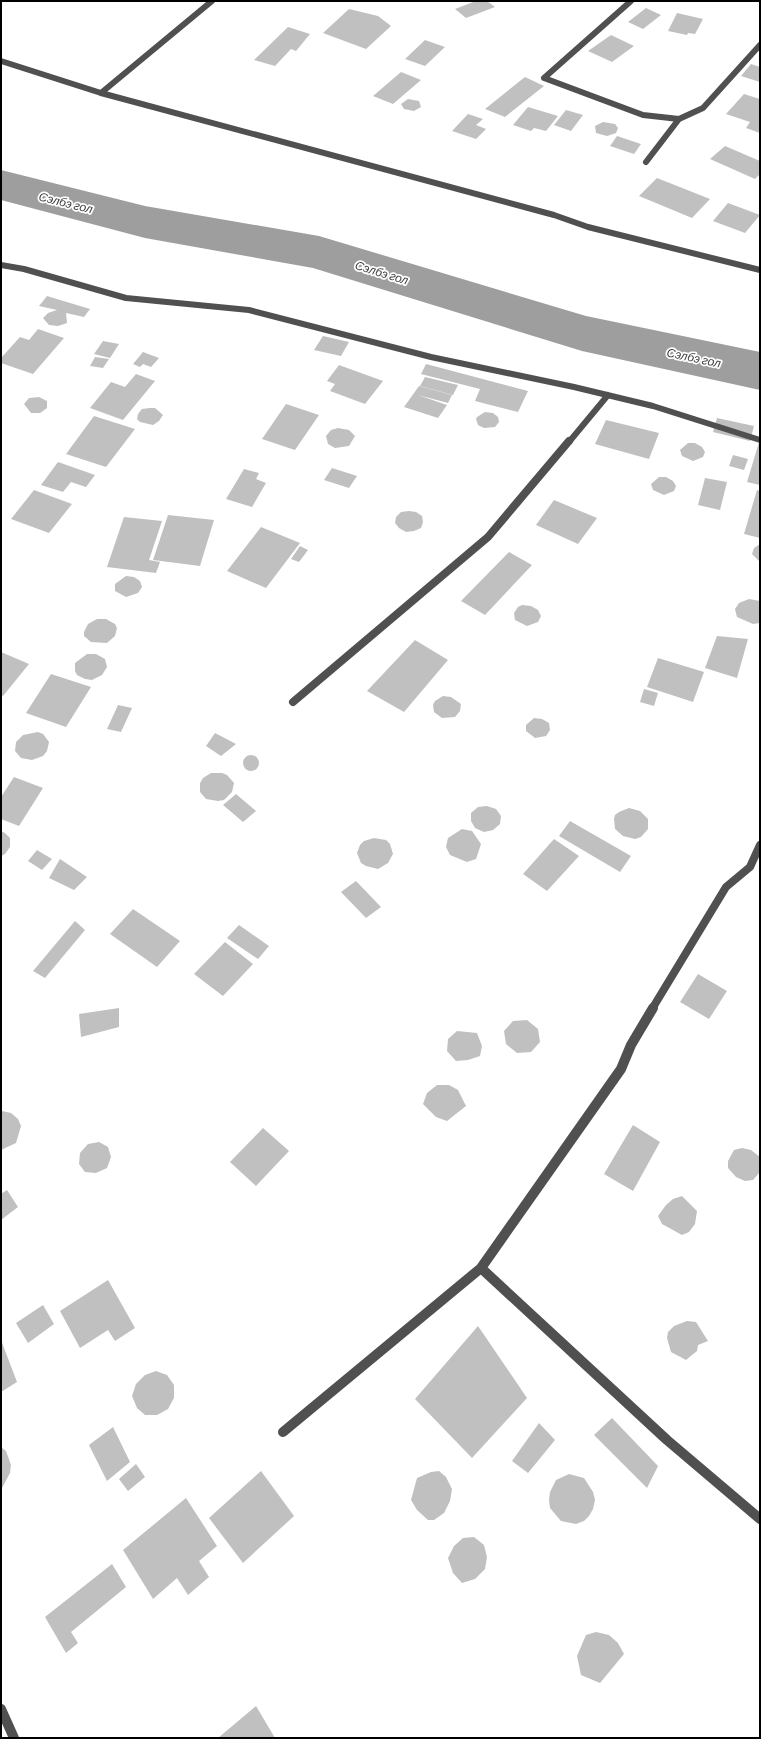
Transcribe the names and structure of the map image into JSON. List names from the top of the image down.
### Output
{
  "water": ["Сэлбэ гол"]
}
